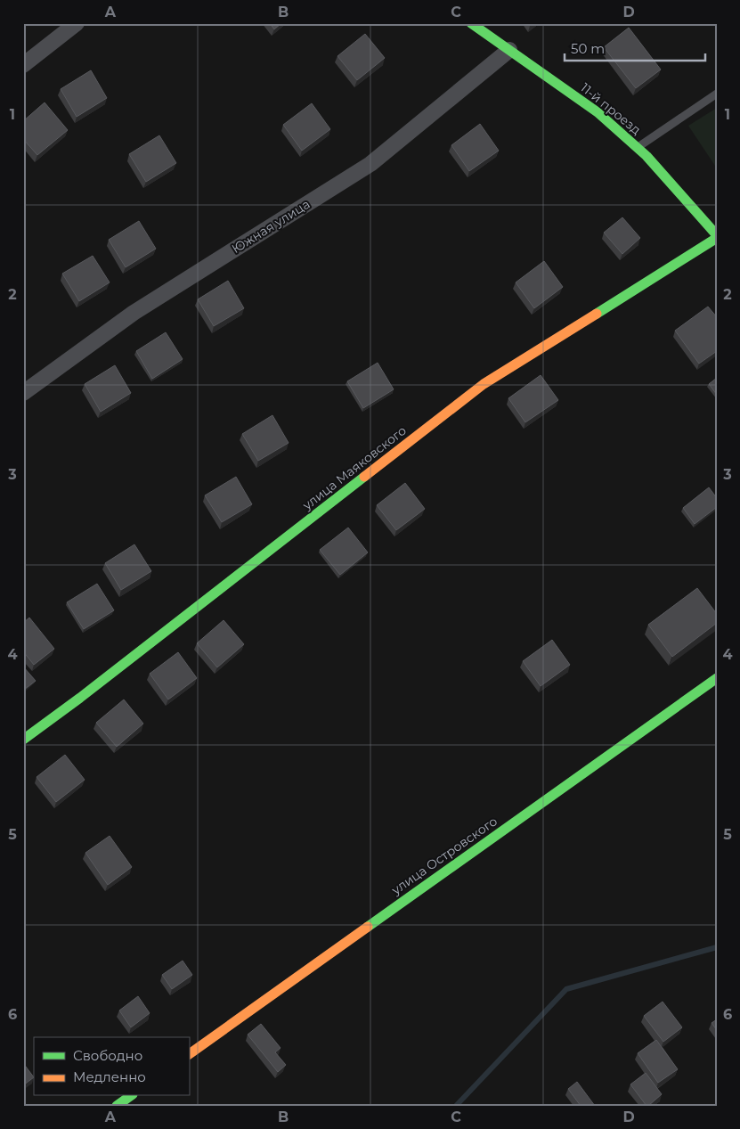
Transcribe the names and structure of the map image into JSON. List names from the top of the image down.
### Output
{
  "streets": {
    "street": [
      "11-й проезд",
      "Южная улица",
      "улица Маяковского",
      "улица Островского"
    ]
  },
  "crossings": [
    ["11-й проезд", "Южная улица"],
    ["11-й проезд", "улица Маяковского"]
  ],
  "legend": ["Свободно", "Медленно"],
  "scale_bar": "50 m",
  "grid": {
    "columns": [
      "A",
      "B",
      "C",
      "D"
    ],
    "rows": [
      "1",
      "2",
      "3",
      "4",
      "5",
      "6"
    ]
  }
}
